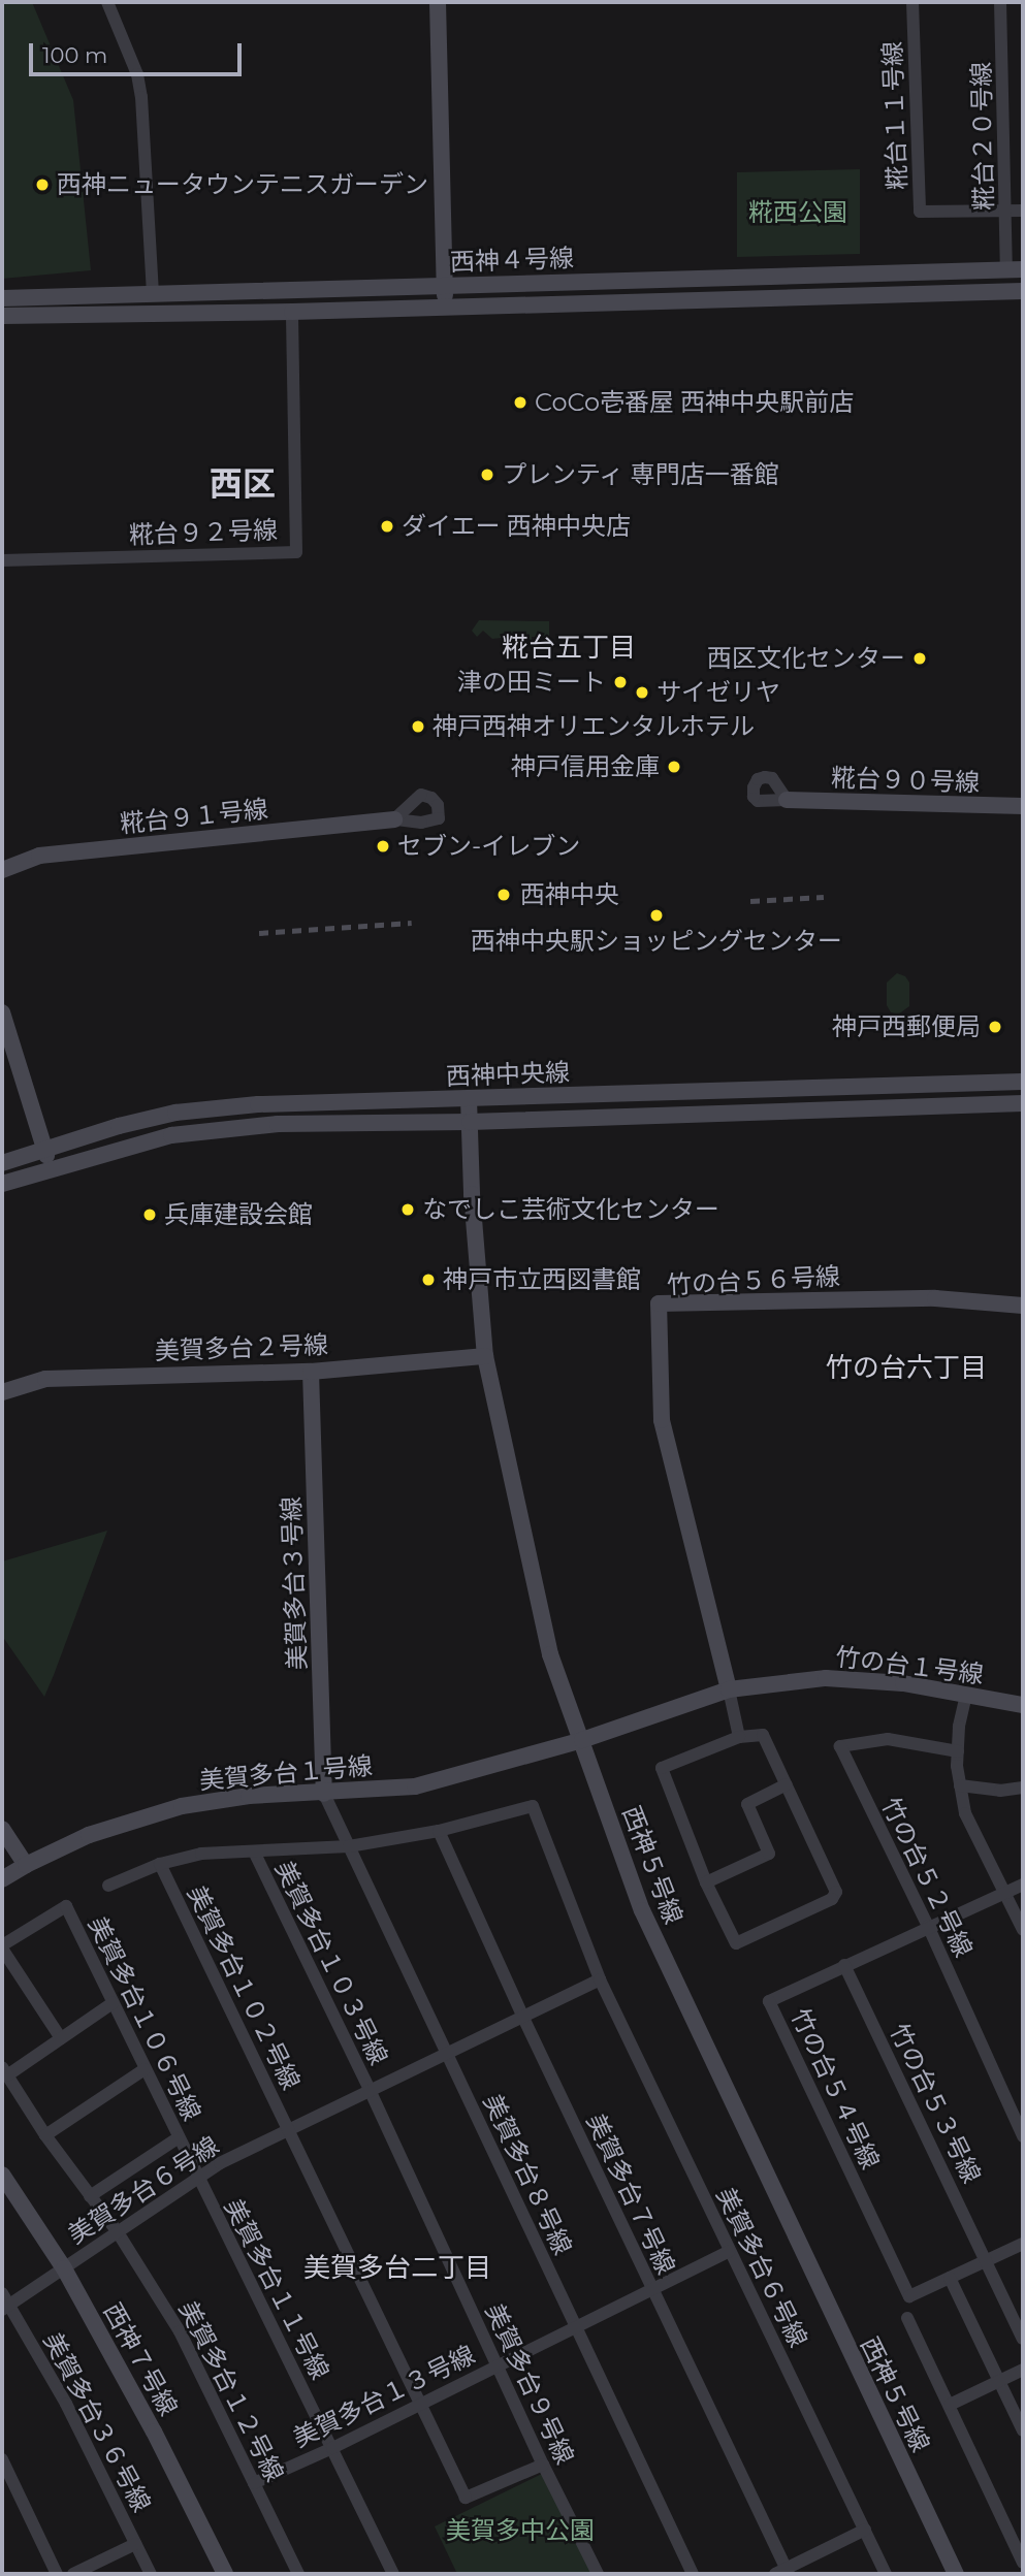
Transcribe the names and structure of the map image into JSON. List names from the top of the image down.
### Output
{
  "streets": {
    "street": [
      "糀台１１号線",
      "糀台２０号線",
      "西神４号線",
      "糀台９２号線",
      "糀台９０号線",
      "糀台９１号線",
      "西神中央線",
      "竹の台５６号線",
      "美賀多台２号線",
      "美賀多台３号線",
      "竹の台１号線",
      "美賀多台１号線",
      "西神５号線",
      "竹の台５２号線",
      "美賀多台１０３号線",
      "美賀多台１０２号線",
      "美賀多台１０６号線",
      "竹の台５４号線",
      "竹の台５３号線",
      "美賀多台８号線",
      "美賀多台６号線",
      "美賀多台７号線",
      "美賀多台１１号線",
      "西神７号線",
      "美賀多台９号線",
      "美賀多台１２号線",
      "美賀多台１３号線",
      "美賀多台３６号線"
    ]
  },
  "crossings": [
    ["糀台１１号線", "糀台２０号線"],
    ["糀台２０号線", "西神４号線"],
    ["西神４号線", "糀台９２号線"],
    ["西神中央線", "西神５号線"],
    ["竹の台５６号線", "竹の台１号線"],
    ["美賀多台２号線", "美賀多台３号線"],
    ["美賀多台２号線", "西神５号線"],
    ["美賀多台３号線", "美賀多台１号線"],
    ["美賀多台３号線", "美賀多台８号線"],
    ["竹の台１号線", "美賀多台１号線"],
    ["竹の台１号線", "西神５号線"],
    ["美賀多台１号線", "西神５号線"],
    ["美賀多台１号線", "美賀多台８号線"],
    ["竹の台５２号線", "竹の台５４号線"],
    ["美賀多台１０３号線", "美賀多台１０２号線"],
    ["美賀多台１０３号線", "美賀多台６号線"],
    ["美賀多台１０３号線", "美賀多台９号線"],
    ["美賀多台１０２号線", "美賀多台８号線"],
    ["美賀多台１０２号線", "美賀多台６号線"],
    ["美賀多台１０２号線", "美賀多台９号線"],
    ["美賀多台１０２号線", "美賀多台１３号線"],
    ["美賀多台１０６号線", "美賀多台６号線"],
    ["美賀多台１０６号線", "美賀多台１１号線"],
    ["竹の台５４号線", "竹の台５３号線"],
    ["美賀多台８号線", "美賀多台６号線"],
    ["美賀多台８号線", "美賀多台１３号線"],
    ["美賀多台６号線", "美賀多台７号線"],
    ["美賀多台６号線", "美賀多台１１号線"],
    ["美賀多台６号線", "西神７号線"],
    ["美賀多台６号線", "美賀多台９号線"],
    ["美賀多台６号線", "美賀多台１２号線"],
    ["美賀多台６号線", "美賀多台１３号線"],
    ["美賀多台６号線", "美賀多台３６号線"],
    ["美賀多台７号線", "美賀多台１３号線"],
    ["美賀多台１１号線", "美賀多台１３号線"],
    ["美賀多台９号線", "美賀多台１３号線"],
    ["美賀多台１２号線", "美賀多台１３号線"]
  ],
  "districts": [
    "西区",
    "糀台五丁目",
    "竹の台六丁目",
    "美賀多台二丁目"
  ],
  "parks": ["糀西公園", "美賀多中公園"],
  "places": [
    "西神ニュータウンテニスガーデン",
    "CoCo壱番屋 西神中央駅前店",
    "プレンティ 専門店一番館",
    "ダイエー 西神中央店",
    "西区文化センター",
    "津の田ミート",
    "サイゼリヤ",
    "神戸西神オリエンタルホテル",
    "神戸信用金庫",
    "セブン-イレブン",
    "西神中央",
    "西神中央駅ショッピングセンター",
    "神戸西郵便局",
    "なでしこ芸術文化センター",
    "兵庫建設会館",
    "神戸市立西図書館"
  ],
  "scale_bar": "100 m"
}
